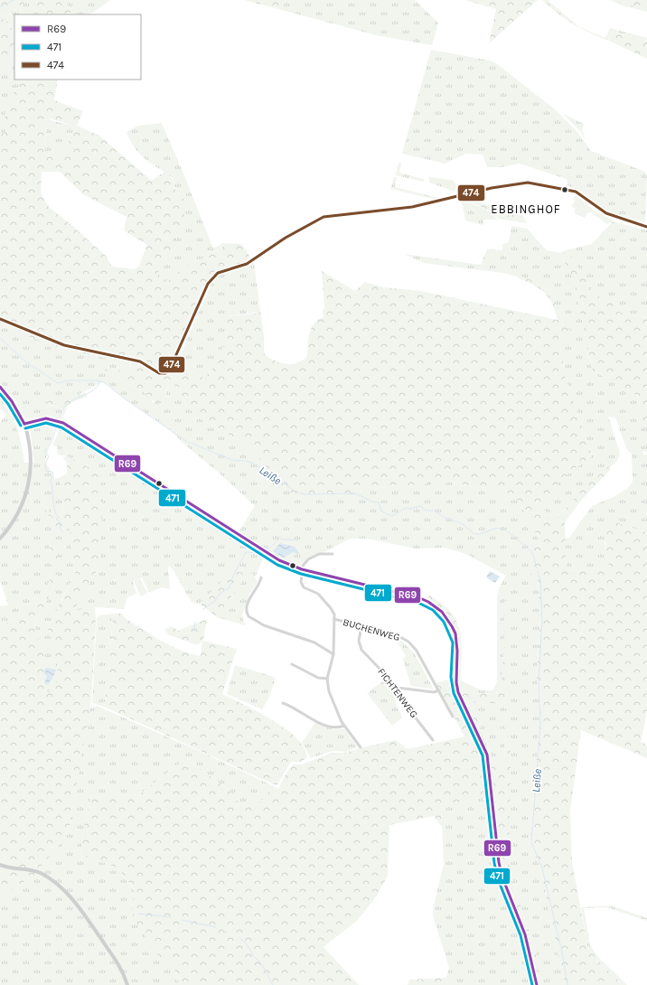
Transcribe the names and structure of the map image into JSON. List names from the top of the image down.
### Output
{
  "streets": {
    "street": ["BUCHENWEG", "FICHTENWEG"]
  },
  "crossings": [
    ["BUCHENWEG", "FICHTENWEG"]
  ],
  "districts": ["EBBINGHOF"],
  "water": ["Leiße"],
  "lines": ["transit line 474", "transit line R69", "transit line 471"],
  "legend": ["R69", "471", "474"]
}
